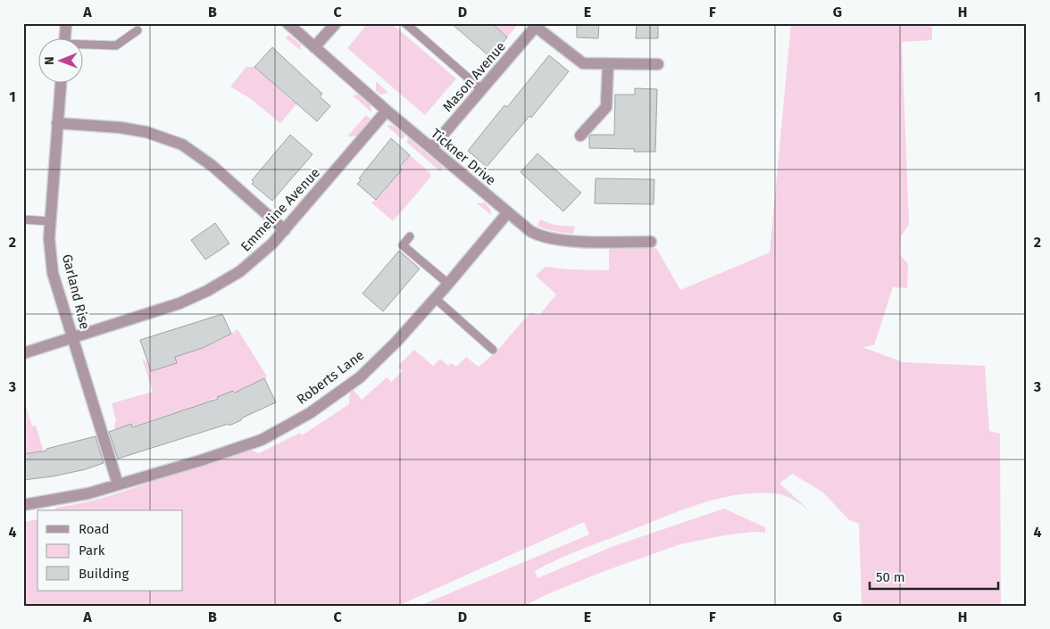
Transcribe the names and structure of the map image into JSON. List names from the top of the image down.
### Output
{
  "streets": {
    "street": [
      "Mason Avenue",
      "Tickner Drive",
      "Emmeline Avenue",
      "Garland Rise",
      "Roberts Lane"
    ]
  },
  "crossings": [
    ["Mason Avenue", "Tickner Drive"],
    ["Tickner Drive", "Emmeline Avenue"],
    ["Tickner Drive", "Roberts Lane"],
    ["Emmeline Avenue", "Garland Rise"],
    ["Garland Rise", "Roberts Lane"]
  ],
  "legend": ["Road", "Park", "Building"],
  "scale_bar": "50 m",
  "north": "left",
  "grid": {
    "columns": [
      "A",
      "B",
      "C",
      "D",
      "E",
      "F",
      "G",
      "H"
    ],
    "rows": [
      "1",
      "2",
      "3",
      "4"
    ]
  }
}
